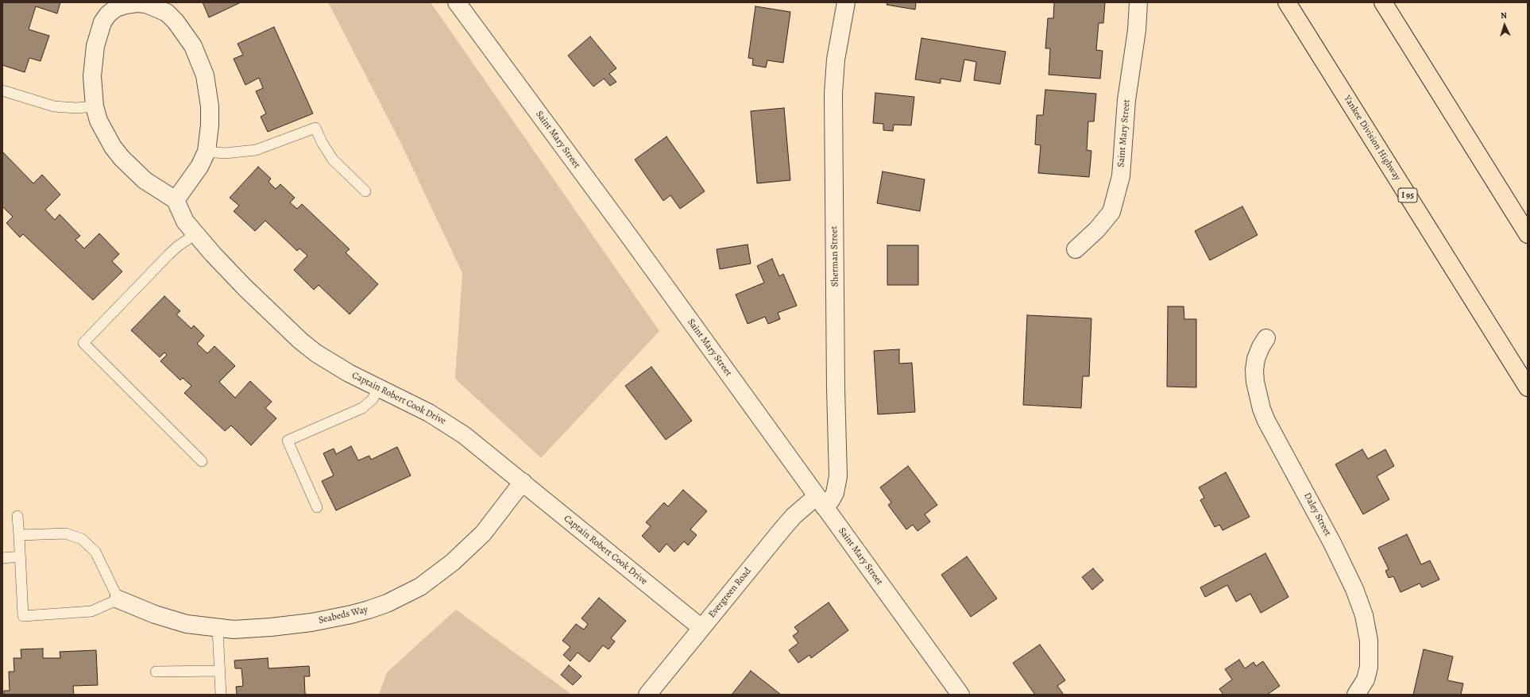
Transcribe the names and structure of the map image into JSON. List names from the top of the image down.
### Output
{
  "streets": {
    "highway": ["Yankee Division Highway", "I 95"],
    "street": [
      "Saint Mary Street",
      "Sherman Street",
      "Captain Robert Cook Drive",
      "Daley Street",
      "Evergreen Road",
      "Seabeds Way"
    ]
  },
  "crossings": [
    ["Saint Mary Street", "Sherman Street"],
    ["Saint Mary Street", "Evergreen Road"],
    ["Sherman Street", "Evergreen Road"],
    ["Captain Robert Cook Drive", "Evergreen Road"],
    ["Captain Robert Cook Drive", "Seabeds Way"]
  ],
  "north": "top"
}
